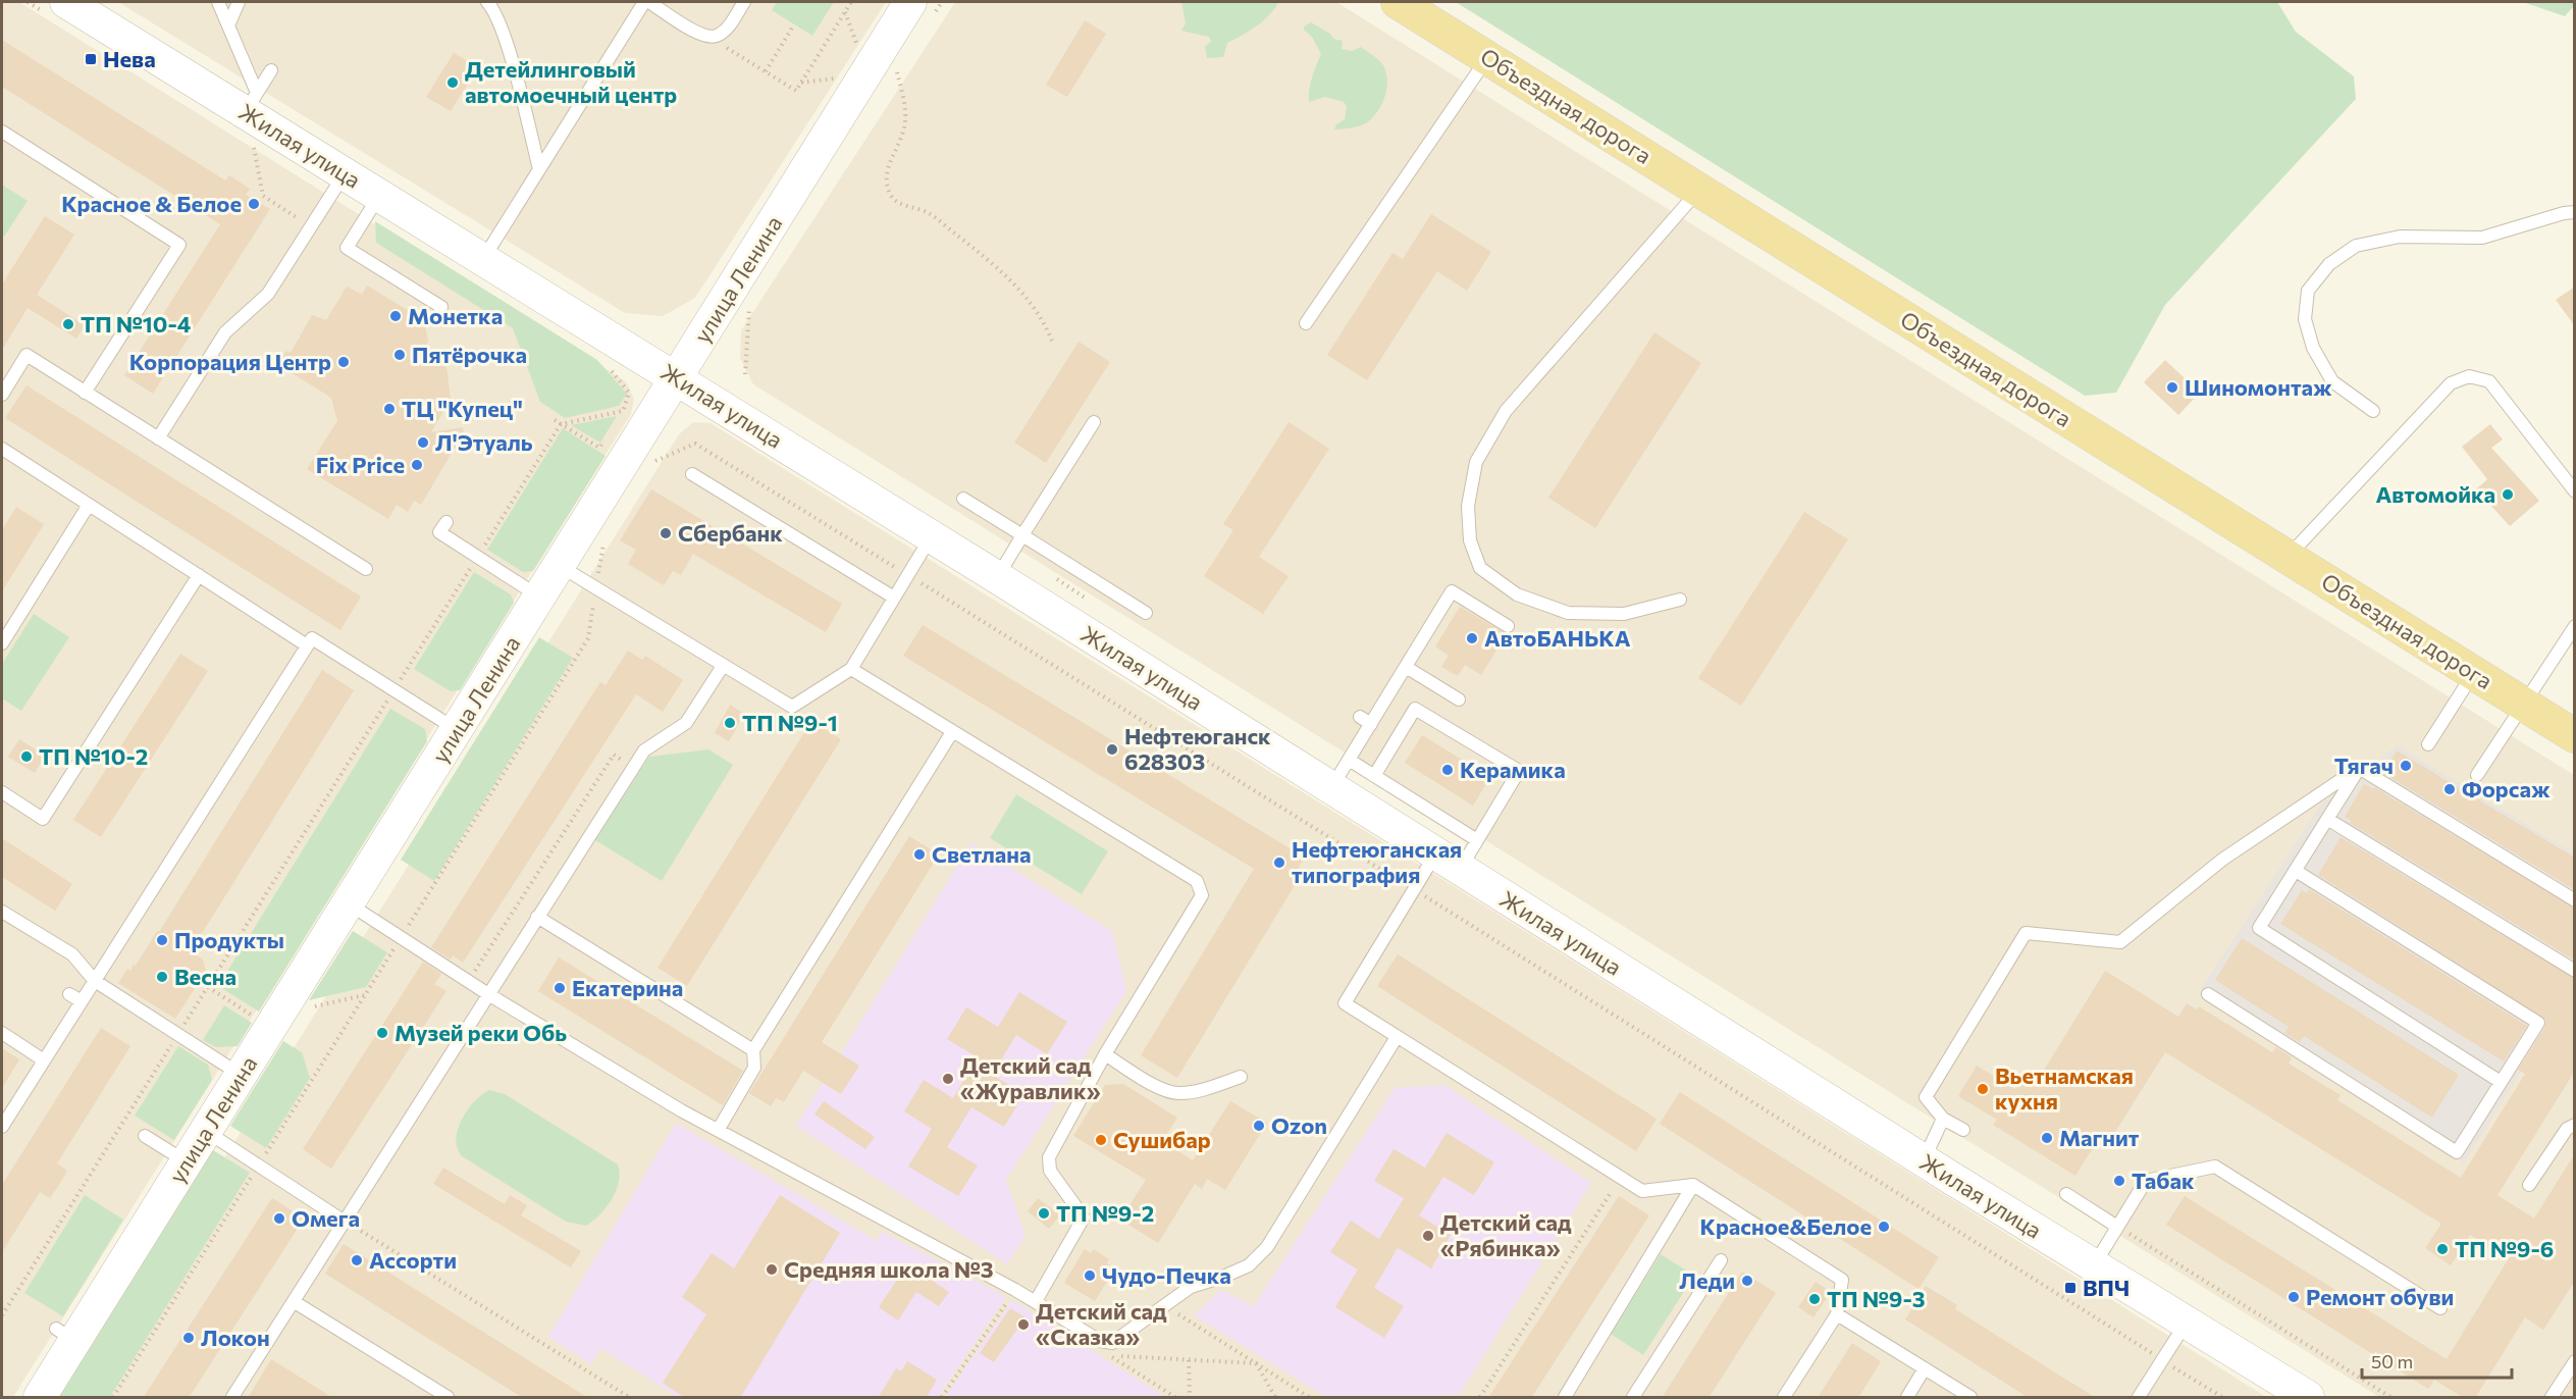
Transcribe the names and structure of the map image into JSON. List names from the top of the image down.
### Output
{
  "streets": {
    "main road": ["Объездная дорога", "Жилая улица", "улица Ленина"]
  },
  "crossings": [
    ["Жилая улица", "улица Ленина"]
  ],
  "places": {
    "transit": ["Нева", "ВПЧ"],
    "other": [
      "Детейлинговый автомоечный центр",
      "Красное & Белое",
      "Монетка",
      "ТП №10-4",
      "Пятёрочка",
      "Корпорация Центр",
      "Шиномонтаж",
      "ТЦ \"Купец\"",
      "Л'Этуаль",
      "Fix Price",
      "Автомойка",
      "Сбербанк",
      "АвтоБАНЬКА",
      "ТП №9-1",
      "Нефтеюганск 628303",
      "ТП №10-2",
      "Тягач",
      "Керамика",
      "Форсаж",
      "Светлана",
      "Нефтеюганская типография",
      "Продукты",
      "Весна",
      "Екатерина",
      "Музей реки Обь",
      "Детский сад «Журавлик»",
      "Вьетнамская кухня",
      "Ozon",
      "Магнит",
      "Сушибар",
      "Табак",
      "ТП №9-2",
      "Омега",
      "Красное&Белое",
      "Детский сад «Рябинка»",
      "ТП №9-6",
      "Ассорти",
      "Средняя школа №3",
      "Чудо-Печка",
      "Леди",
      "Ремонт обуви",
      "ТП №9-3",
      "Детский сад «Сказка»",
      "Локон"
    ]
  },
  "scale_bar": "50 m"
}
